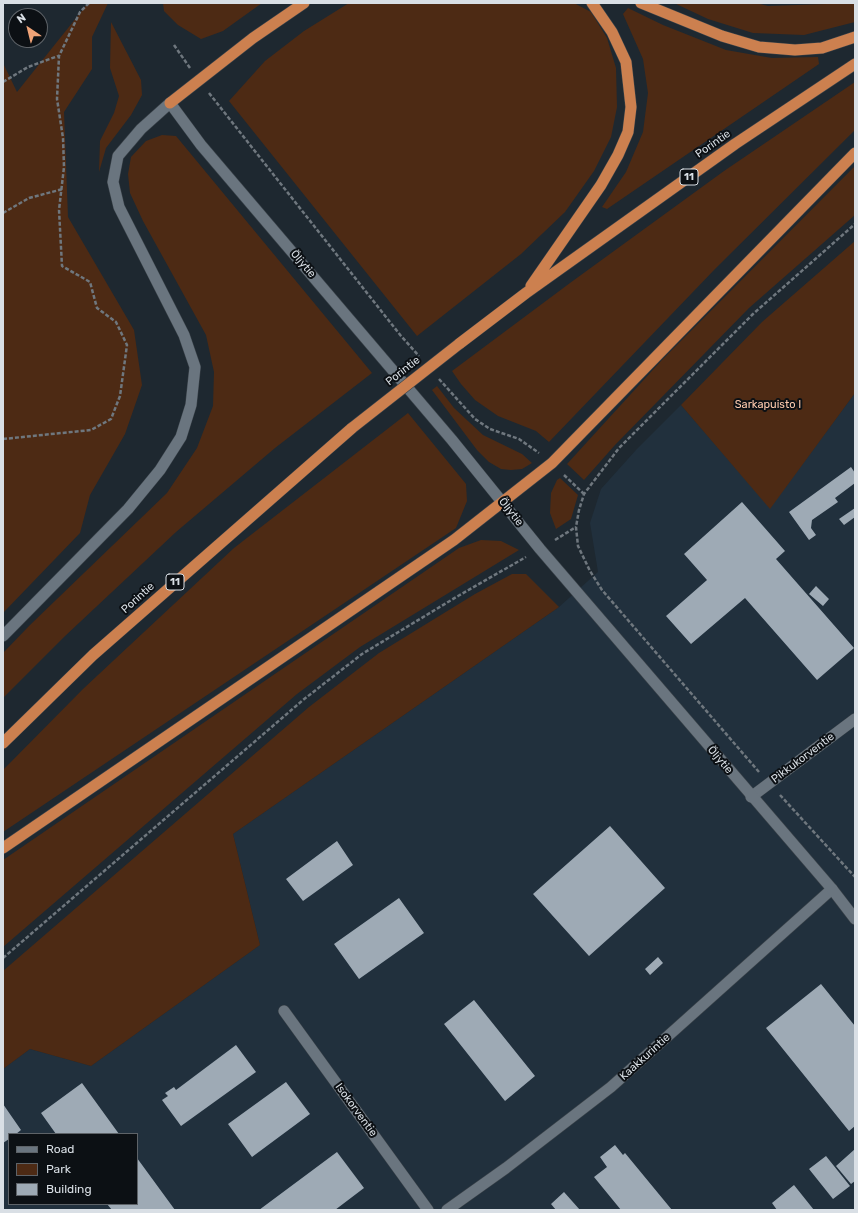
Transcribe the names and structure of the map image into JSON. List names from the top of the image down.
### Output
{
  "streets": {
    "highway": ["Porintie", "11"],
    "main road": [
      "Öljytie",
      "Pikkukorventie",
      "Kaakkurintie",
      "Isokorventie"
    ]
  },
  "crossings": [
    ["Öljytie", "Pikkukorventie"],
    ["Öljytie", "Kaakkurintie"]
  ],
  "parks": ["Sarkapuisto I"],
  "legend": ["Road", "Park", "Building"],
  "north": "top left"
}
